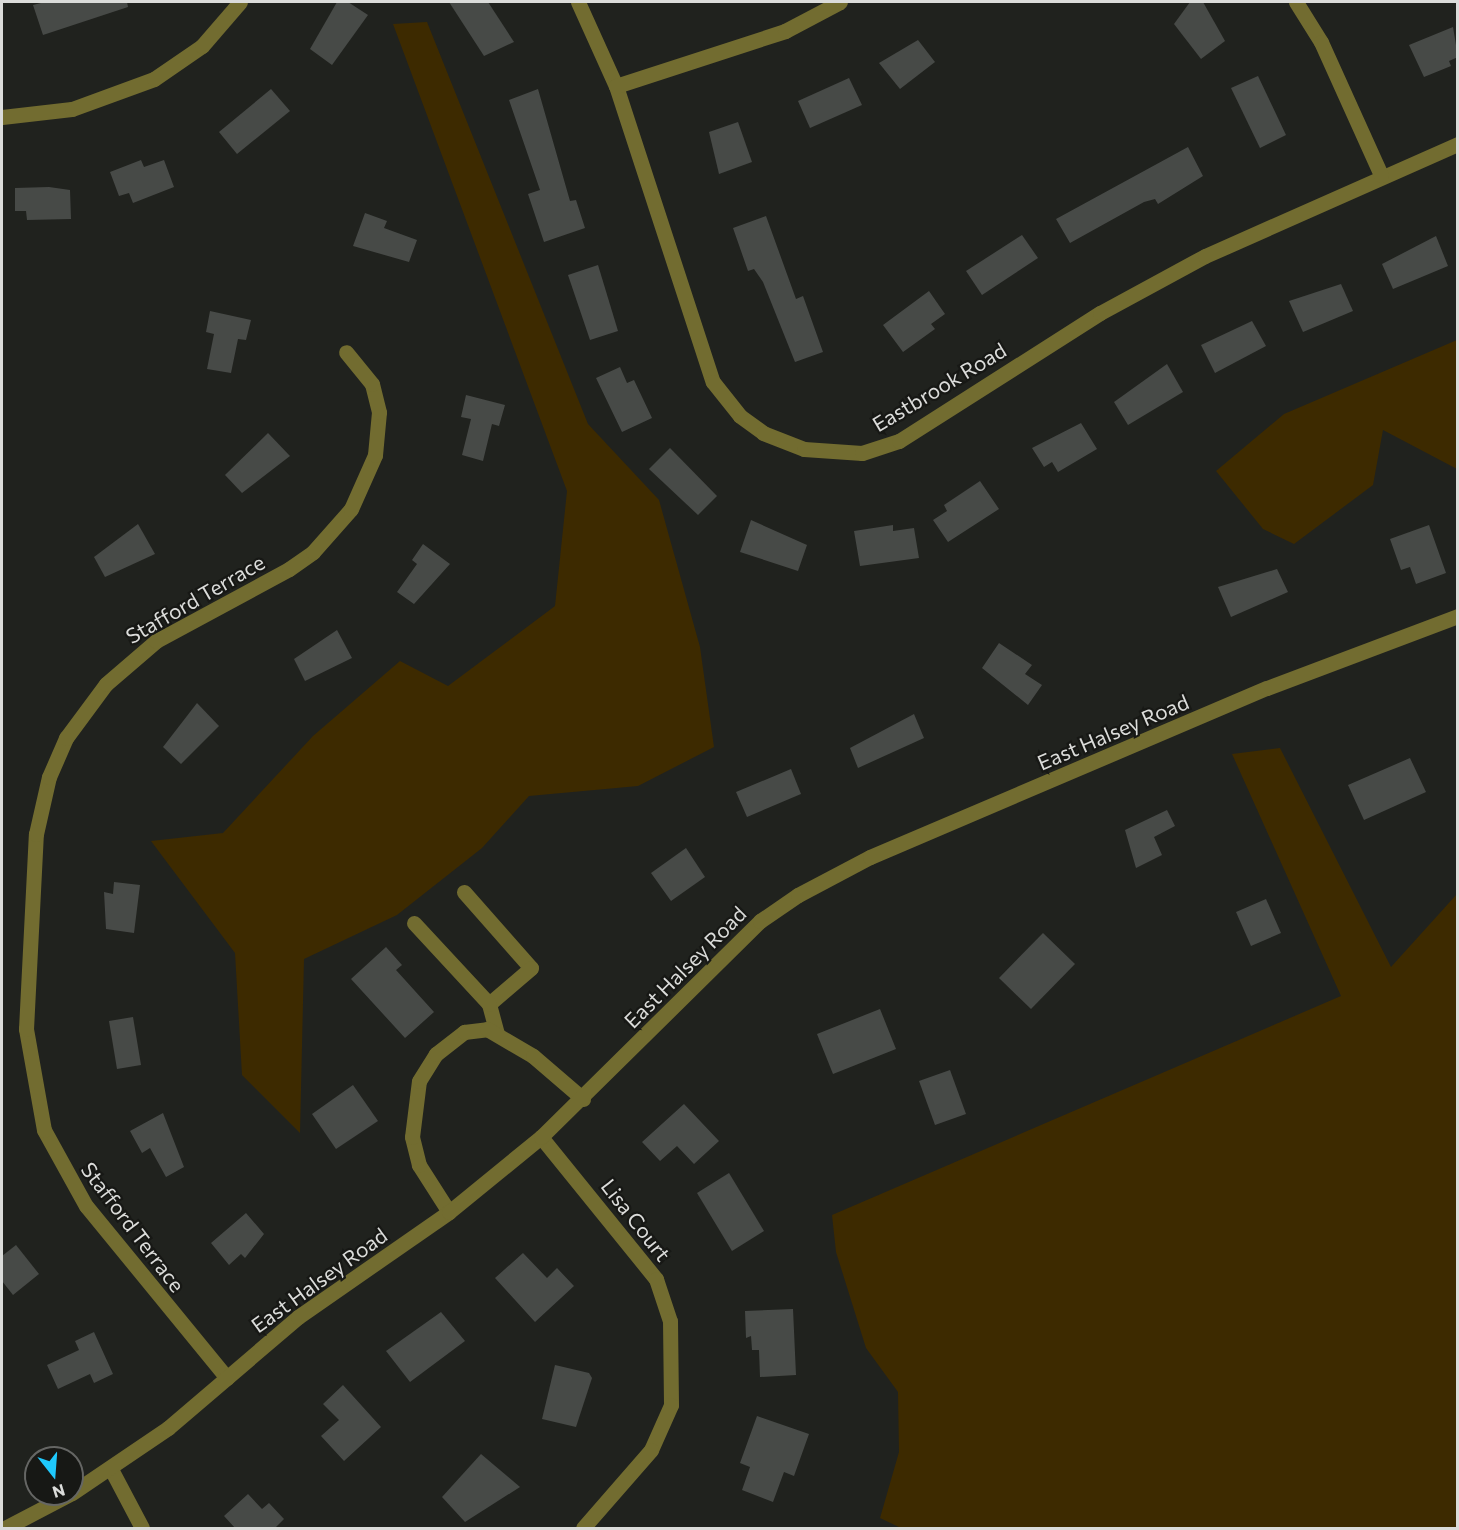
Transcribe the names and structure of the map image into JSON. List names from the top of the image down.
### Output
{
  "streets": {
    "street": [
      "Eastbrook Road",
      "Stafford Terrace",
      "East Halsey Road",
      "Lisa Court"
    ]
  },
  "crossings": [
    ["Stafford Terrace", "East Halsey Road"],
    ["East Halsey Road", "Lisa Court"]
  ],
  "north": "bottom"
}
